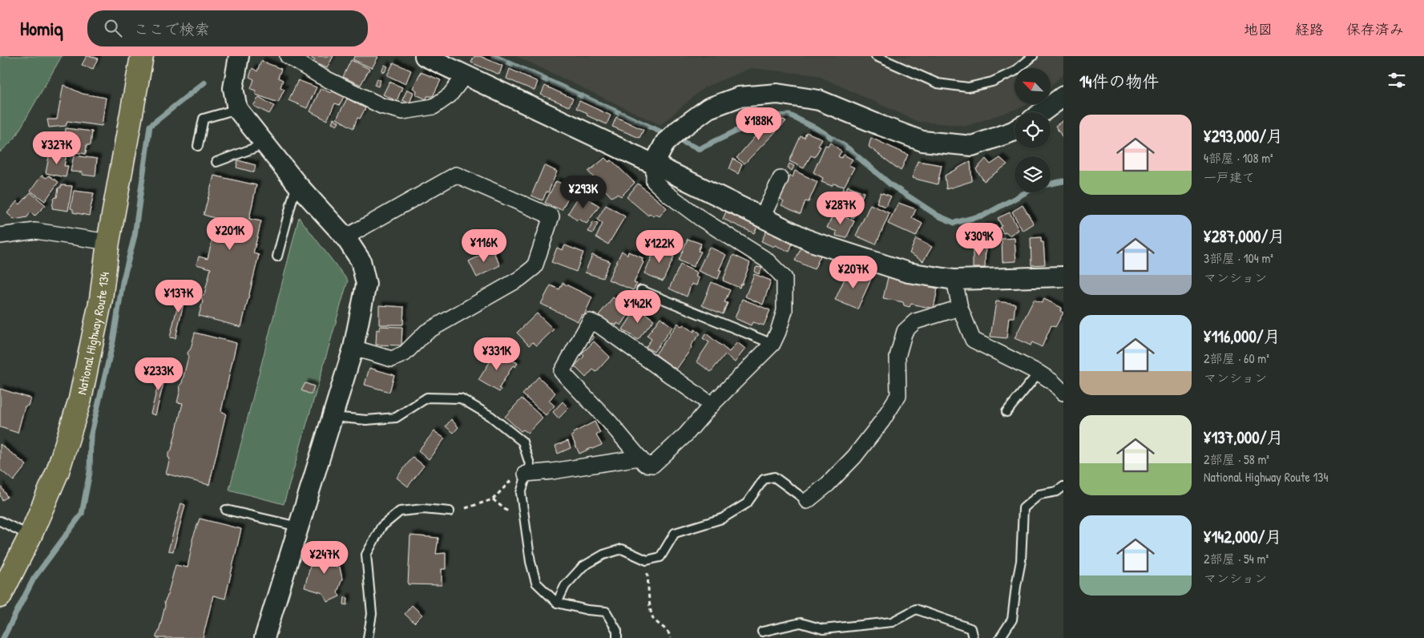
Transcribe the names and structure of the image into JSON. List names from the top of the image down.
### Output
{
  "streets": {
    "highway": ["National Highway Route 134"]
  },
  "north": "top left",
  "page": {
    "header": "Homiq",
    "search": "ここで検索",
    "nav": ["地図", "経路", "保存済み"],
    "heading": "14件の物件",
    "list": [
      {
        "name": "¥293,000/月",
        "note": "4部屋 · 108 m² · 一戸建て"
      },
      {
        "name": "¥287,000/月",
        "note": "3部屋 · 104 m² · マンション"
      },
      {
        "name": "¥116,000/月",
        "note": "2部屋 · 60 m² · マンション"
      },
      {
        "name": "¥137,000/月",
        "note": "2部屋 · 58 m² · National Highway Route 134"
      },
      {
        "name": "¥142,000/月",
        "note": "2部屋 · 54 m² · マンション"
      }
    ],
    "price": [
      "¥188K",
      "¥327K",
      "¥293K",
      "¥287K",
      "¥201K",
      "¥309K",
      "¥116K",
      "¥122K",
      "¥207K",
      "¥137K",
      "¥142K",
      "¥331K",
      "¥233K",
      "¥247K"
    ]
  }
}
